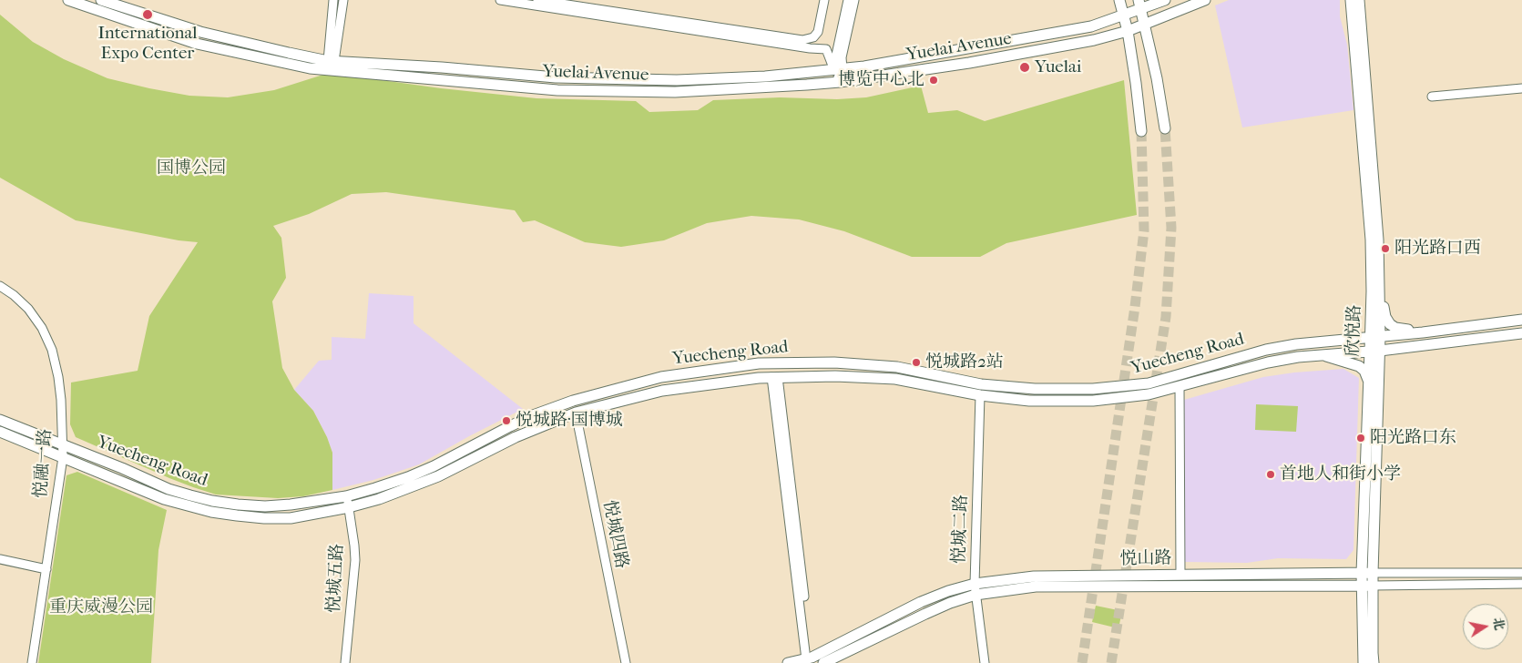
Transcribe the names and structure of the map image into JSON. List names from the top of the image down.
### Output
{
  "streets": {
    "main road": [
      "Yuelai Avenue",
      "欣悦路",
      "Yuecheng Road",
      "悦山路"
    ],
    "street": [
      "悦融一路",
      "悦城二路",
      "悦城四路",
      "悦城五路"
    ]
  },
  "crossings": [
    ["欣悦路", "Yuecheng Road"],
    ["欣悦路", "悦山路"],
    ["Yuecheng Road", "悦融一路"],
    ["Yuecheng Road", "悦城二路"],
    ["Yuecheng Road", "悦城四路"],
    ["Yuecheng Road", "悦城五路"],
    ["悦城二路", "悦山路"]
  ],
  "parks": ["国博公园", "重庆威漫公园"],
  "places": [
    "International Expo Center",
    "Yuelai",
    "博览中心北",
    "阳光路口西",
    "悦城路2站",
    "悦城路·国博城",
    "阳光路口东",
    "首地人和街小学"
  ],
  "north": "right"
}
